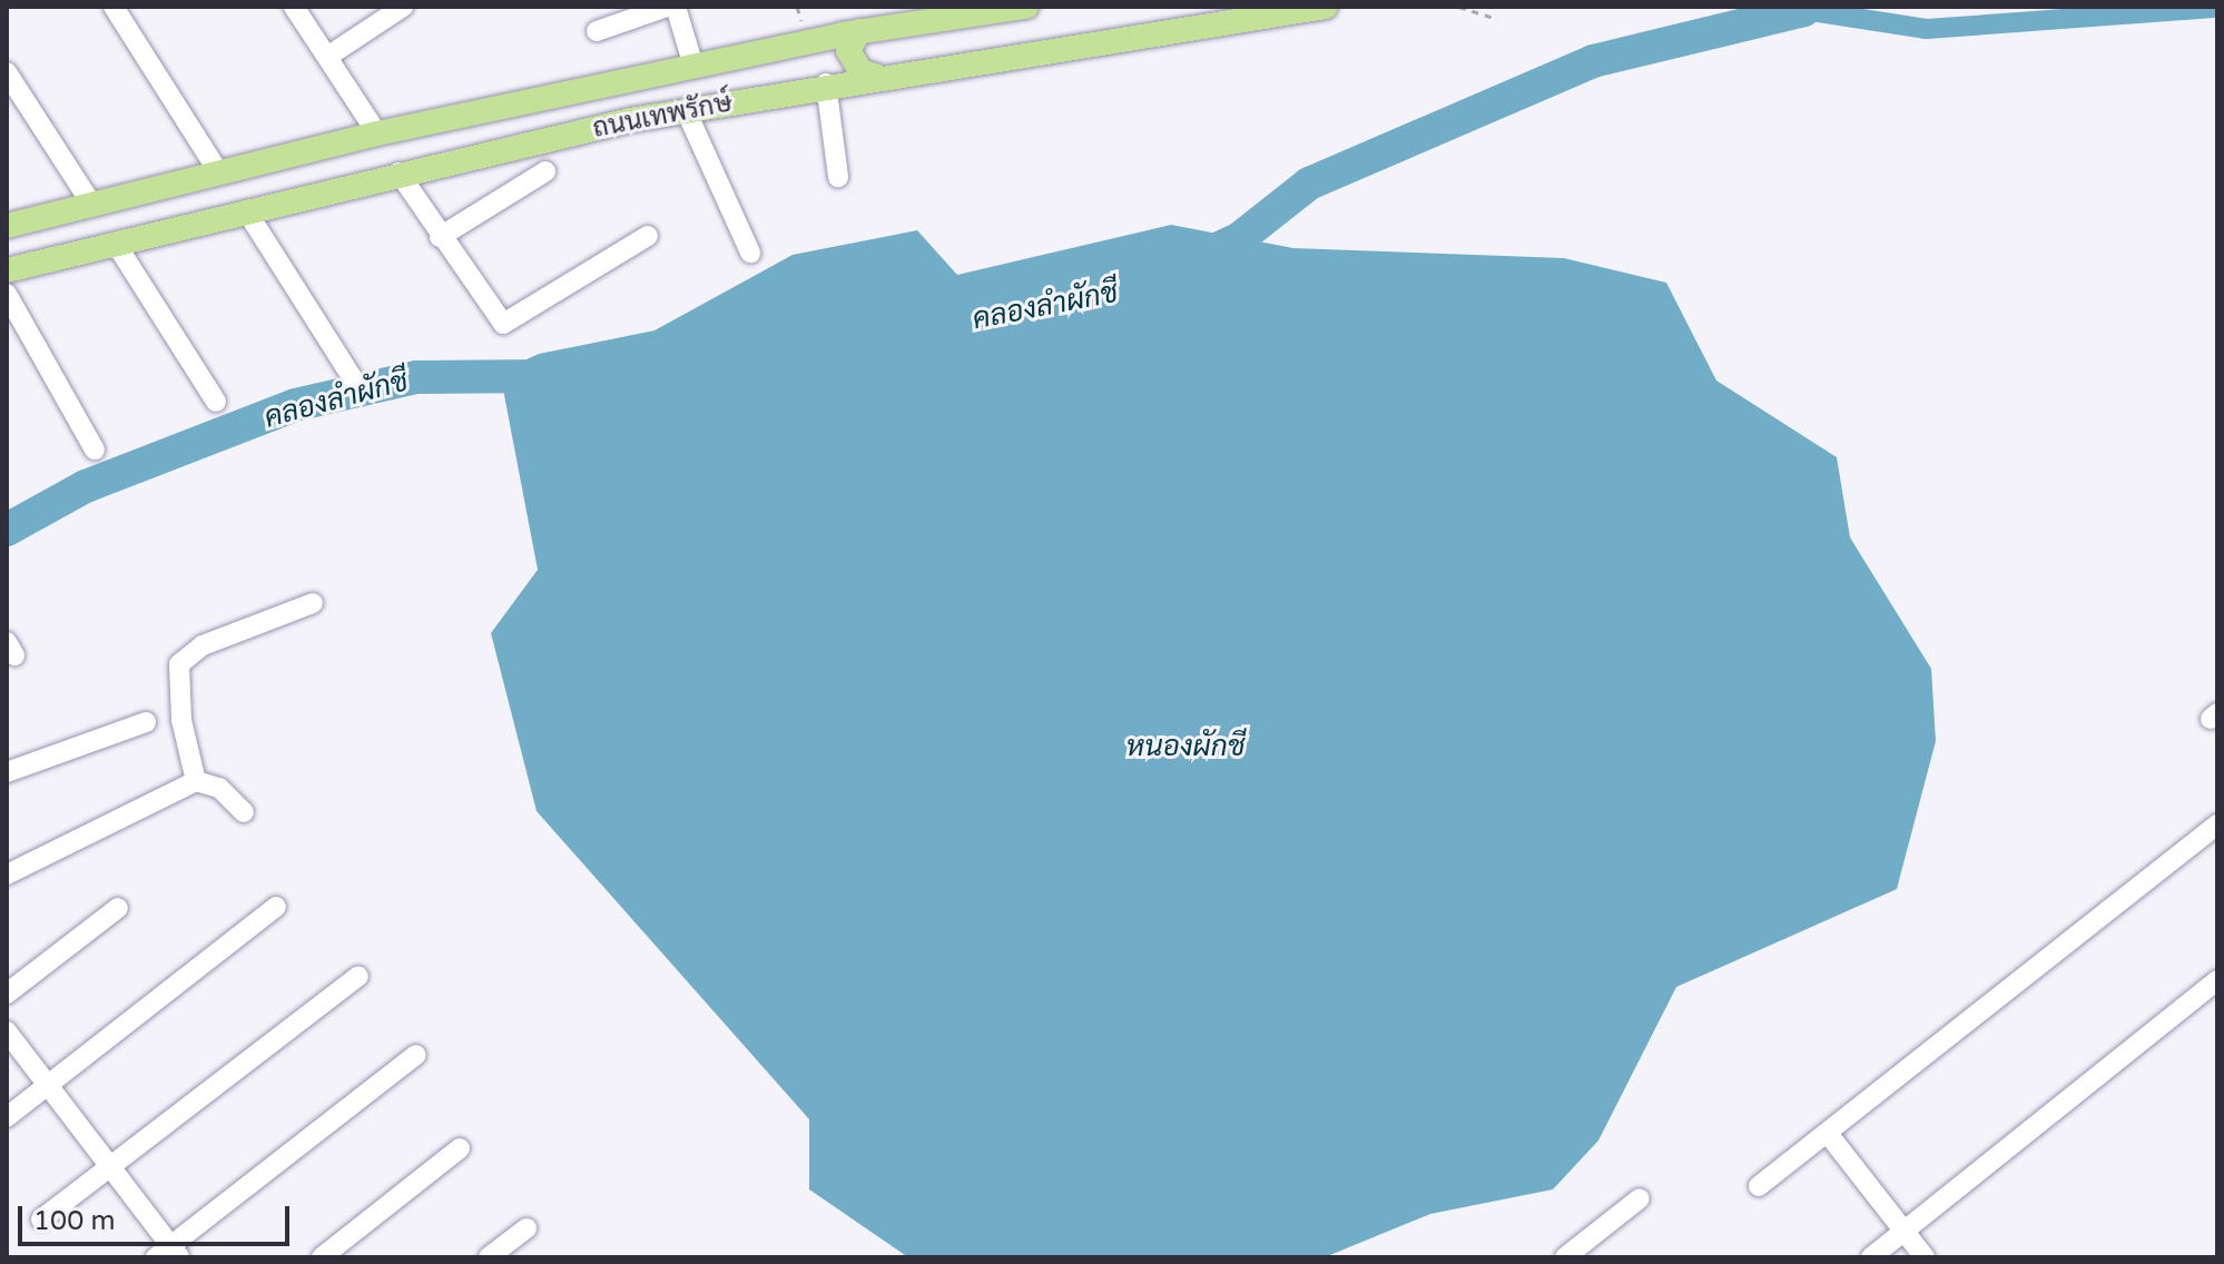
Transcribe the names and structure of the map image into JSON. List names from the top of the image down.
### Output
{
  "streets": {
    "main road": ["ถนนเทพรักษ์"]
  },
  "water": ["คลองลำผักชี", "หนองผักชี"],
  "scale_bar": "100 m"
}
